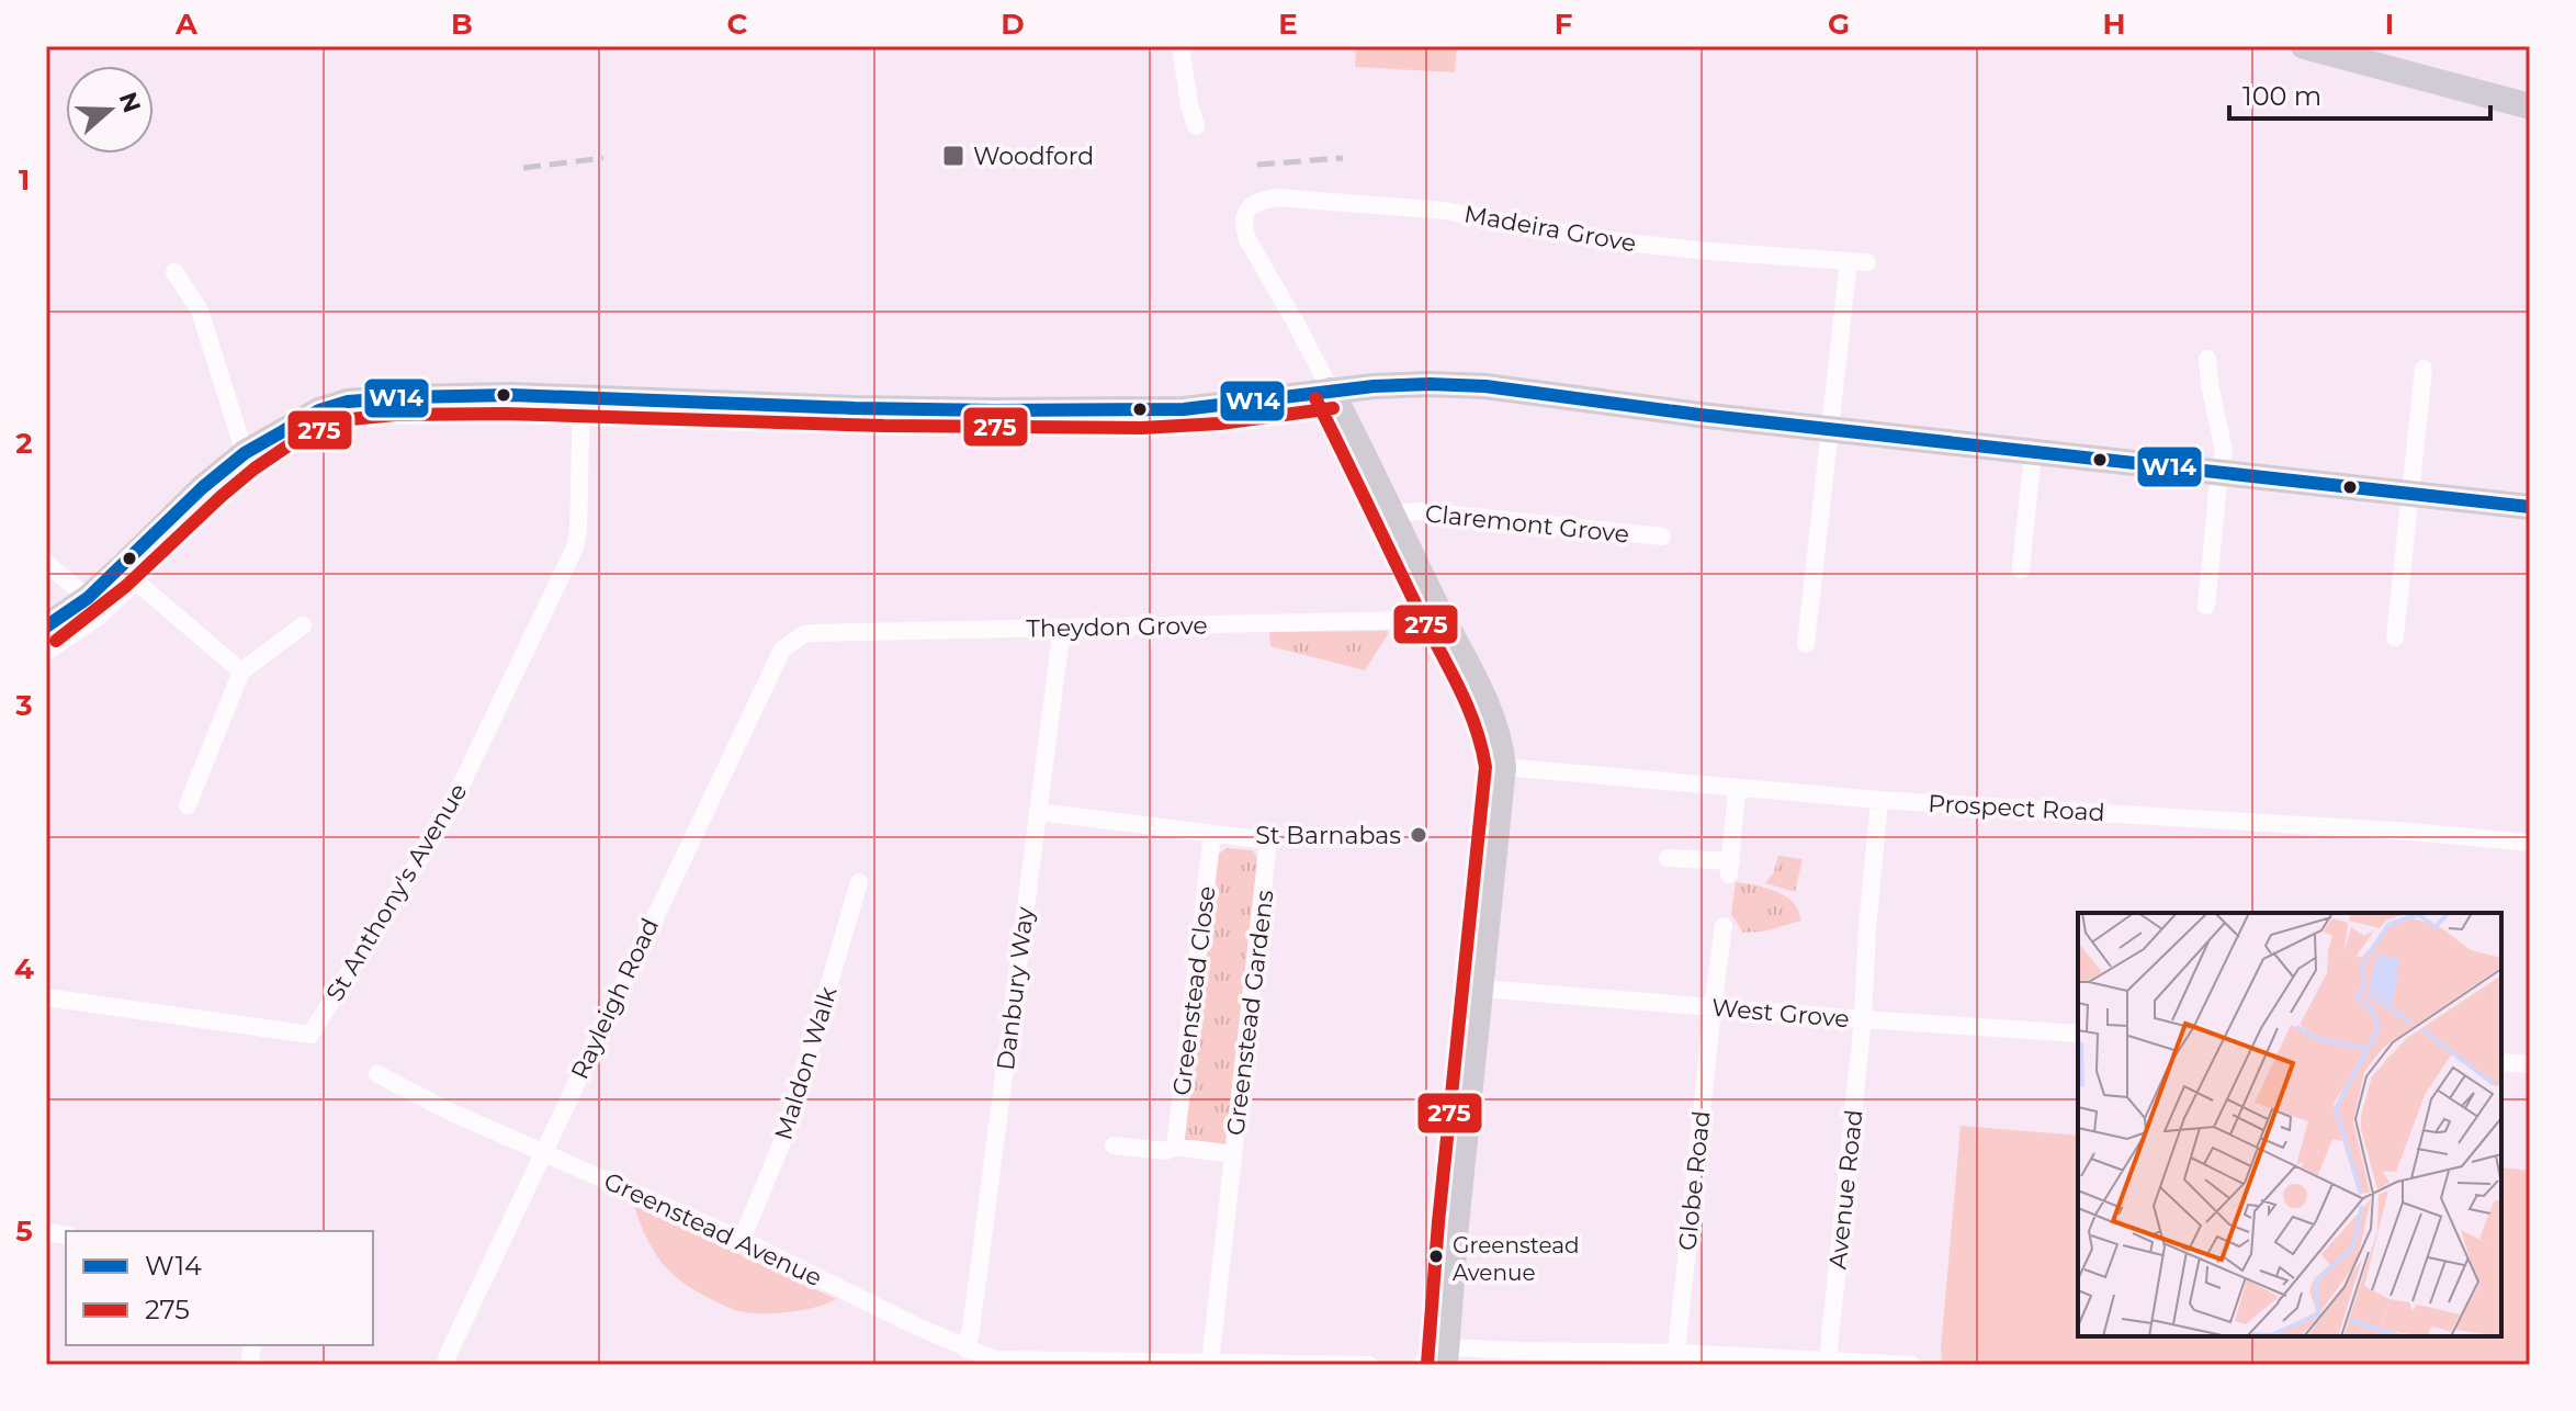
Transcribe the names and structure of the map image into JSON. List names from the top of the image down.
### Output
{
  "streets": {
    "street": [
      "Madeira Grove",
      "Claremont Grove",
      "Theydon Grove",
      "Prospect Road",
      "St Anthony's Avenue",
      "Danbury Way",
      "Greenstead Close",
      "Rayleigh Road",
      "Greenstead Gardens",
      "West Grove",
      "Maldon Walk",
      "Globe Road",
      "Avenue Road",
      "Greenstead Avenue"
    ]
  },
  "crossings": [
    ["Theydon Grove", "Danbury Way"],
    ["Theydon Grove", "Rayleigh Road"],
    ["Prospect Road", "Avenue Road"],
    ["Danbury Way", "Greenstead Gardens"],
    ["Danbury Way", "Greenstead Avenue"],
    ["Greenstead Close", "Greenstead Gardens"],
    ["Rayleigh Road", "Greenstead Avenue"],
    ["Greenstead Gardens", "Greenstead Avenue"],
    ["West Grove", "Globe Road"],
    ["West Grove", "Avenue Road"],
    ["Maldon Walk", "Greenstead Avenue"]
  ],
  "places": {
    "transit": ["Woodford"],
    "other": ["St Barnabas", "Greenstead Avenue"]
  },
  "lines": ["transit line W14", "transit line 275"],
  "legend": ["W14", "275"],
  "scale_bar": "100 m",
  "north": "right",
  "grid": {
    "columns": [
      "A",
      "B",
      "C",
      "D",
      "E",
      "F",
      "G",
      "H",
      "I"
    ],
    "rows": [
      "1",
      "2",
      "3",
      "4",
      "5"
    ]
  }
}
